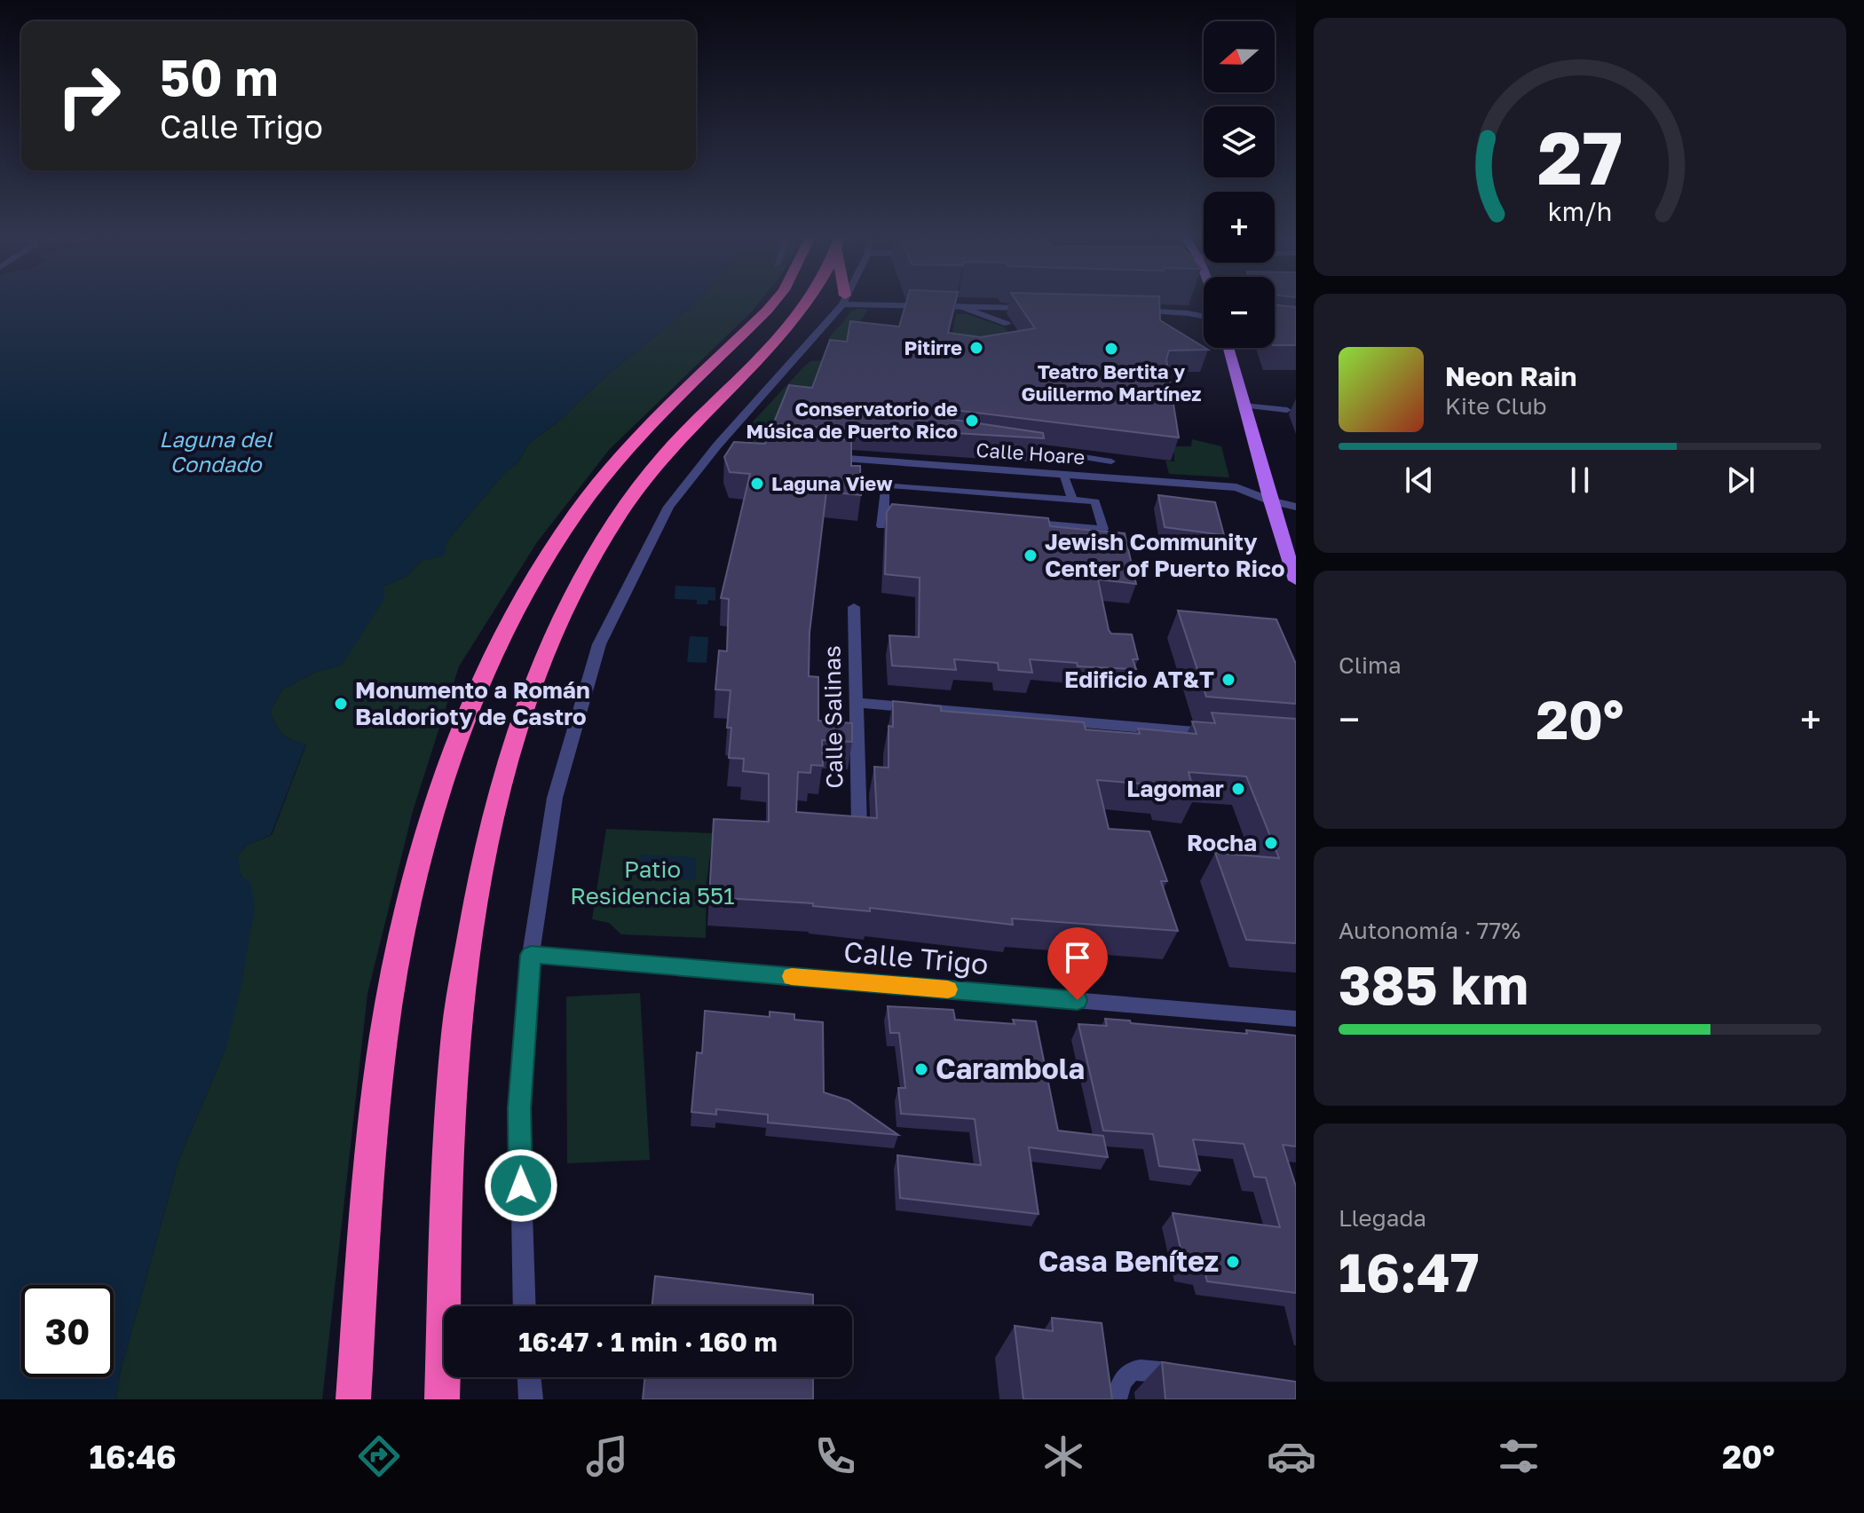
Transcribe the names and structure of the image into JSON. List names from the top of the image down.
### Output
{
  "streets": {
    "street": ["Calle Hoare", "Calle Salinas", "Calle Trigo"]
  },
  "water": ["Laguna del Condado"],
  "parks": ["Patio Residencia 551"],
  "places": [
    "Pitirre",
    "Teatro Bertita y Guillermo Martínez",
    "Conservatorio de Música de Puerto Rico",
    "Laguna View",
    "Jewish Community Center of Puerto Rico",
    "Edificio AT&T",
    "Monumento a Román Baldorioty de Castro",
    "Lagomar",
    "Rocha",
    "Carambola",
    "Casa Benítez"
  ],
  "north": "left",
  "page": {
    "map_buttons": ["+", "−"],
    "turn": ["50 m", "Calle Trigo"],
    "song": ["Neon Rain", "Kite Club"],
    "tile": [
      "Clima",
      ["Autonomía · 77%", "385 km"],
      ["Llegada", "16:47"]
    ],
    "heat": ["−", "20°", "+"],
    "limit": "30",
    "trip": "16:47 · 1 min · 160 m",
    "tabs": ["16:46", "20°"],
    "gauge": ["27", "km/h"]
  }
}
